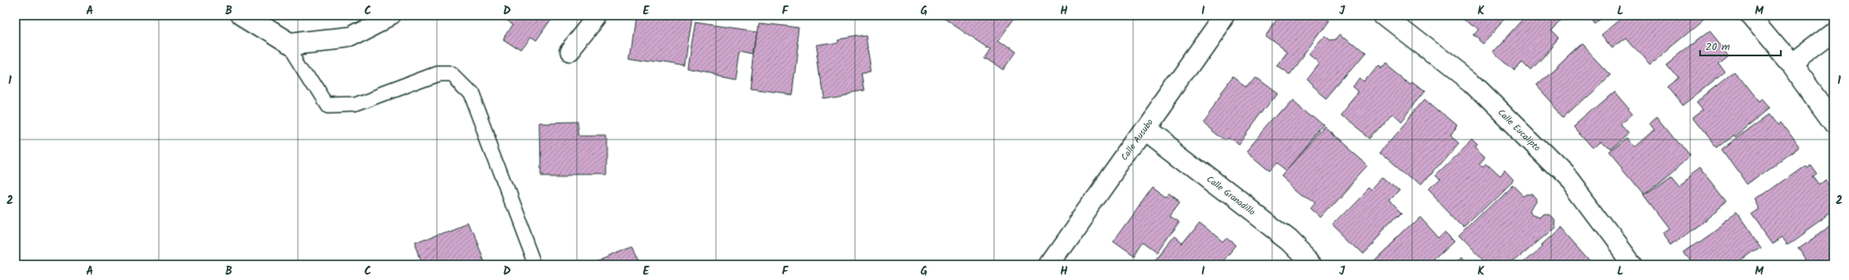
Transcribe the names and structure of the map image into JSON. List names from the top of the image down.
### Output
{
  "streets": {
    "street": ["Calle Eucalipto", "Calle Ausubo", "Calle Granadillo"]
  },
  "crossings": [
    ["Calle Ausubo", "Calle Granadillo"]
  ],
  "scale_bar": "20 m",
  "grid": {
    "columns": [
      "A",
      "B",
      "C",
      "D",
      "E",
      "F",
      "G",
      "H",
      "I",
      "J",
      "K",
      "L",
      "M"
    ],
    "rows": ["1", "2"]
  }
}
